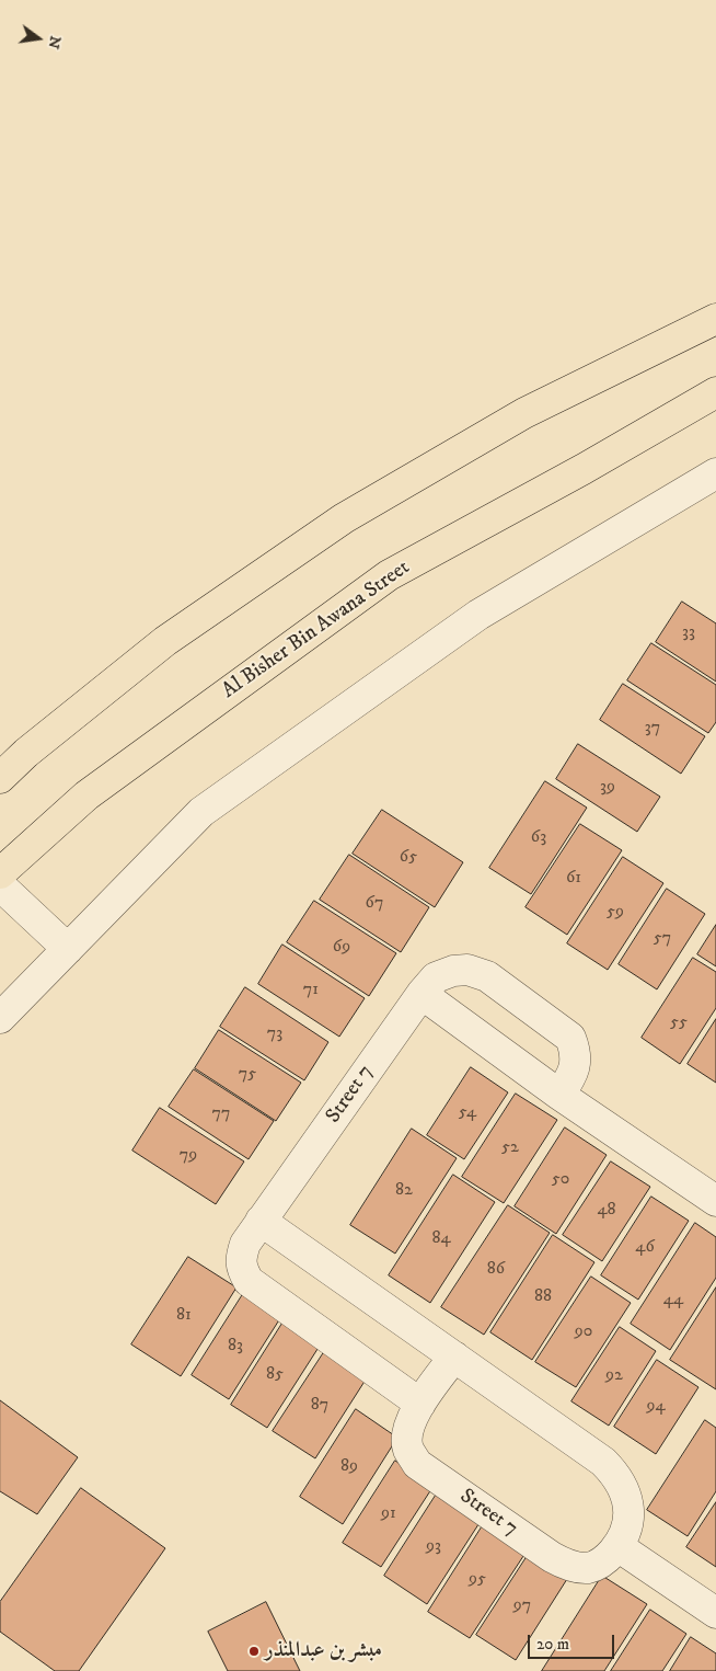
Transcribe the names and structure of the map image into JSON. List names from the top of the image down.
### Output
{
  "streets": {
    "main road": ["Al Bisher Bin Awana Street"],
    "street": ["Street 7"]
  },
  "places": ["مبشر بن عبدالمنذر"],
  "house_numbers": [
    "33",
    "37",
    "39",
    "63",
    "65",
    "61",
    "67",
    "59",
    "57",
    "69",
    "71",
    "55",
    "73",
    "75",
    "54",
    "77",
    "52",
    "79",
    "50",
    "82",
    "48",
    "84",
    "46",
    "86",
    "88",
    "44",
    "81",
    "90",
    "83",
    "85",
    "92",
    "87",
    "94",
    "89",
    "91",
    "93",
    "95",
    "97"
  ],
  "scale_bar": "20 m",
  "north": "right"
}
